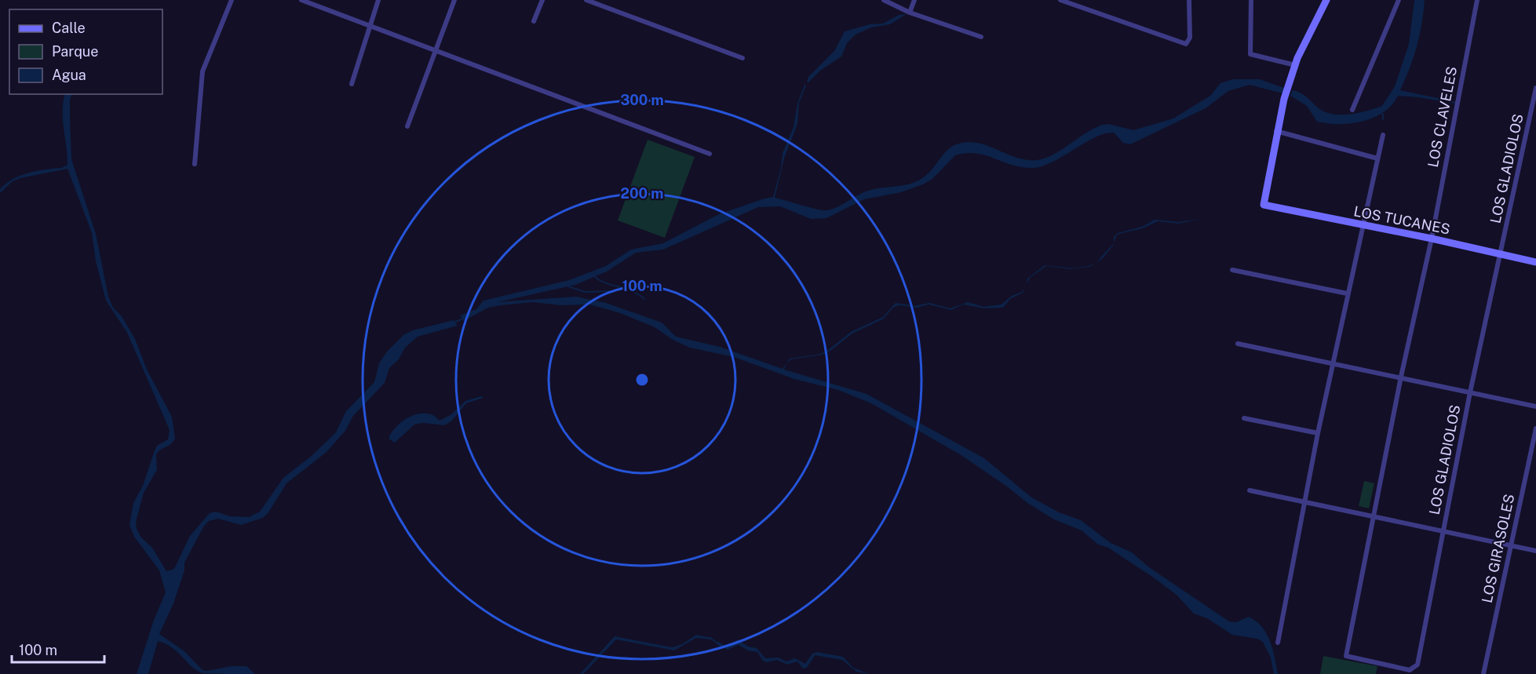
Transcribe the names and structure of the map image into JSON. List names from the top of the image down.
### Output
{
  "streets": {
    "street": [
      "LOS CLAVELES",
      "LOS GLADIOLOS",
      "LOS TUCANES",
      "LOS GIRASOLES"
    ]
  },
  "crossings": [
    ["LOS CLAVELES", "LOS GLADIOLOS"],
    ["LOS CLAVELES", "LOS TUCANES"],
    ["LOS GLADIOLOS", "LOS TUCANES"]
  ],
  "legend": ["Calle", "Parque", "Agua"],
  "scale_bar": "100 m",
  "rings": ["300 m", "200 m", "100 m"]
}
